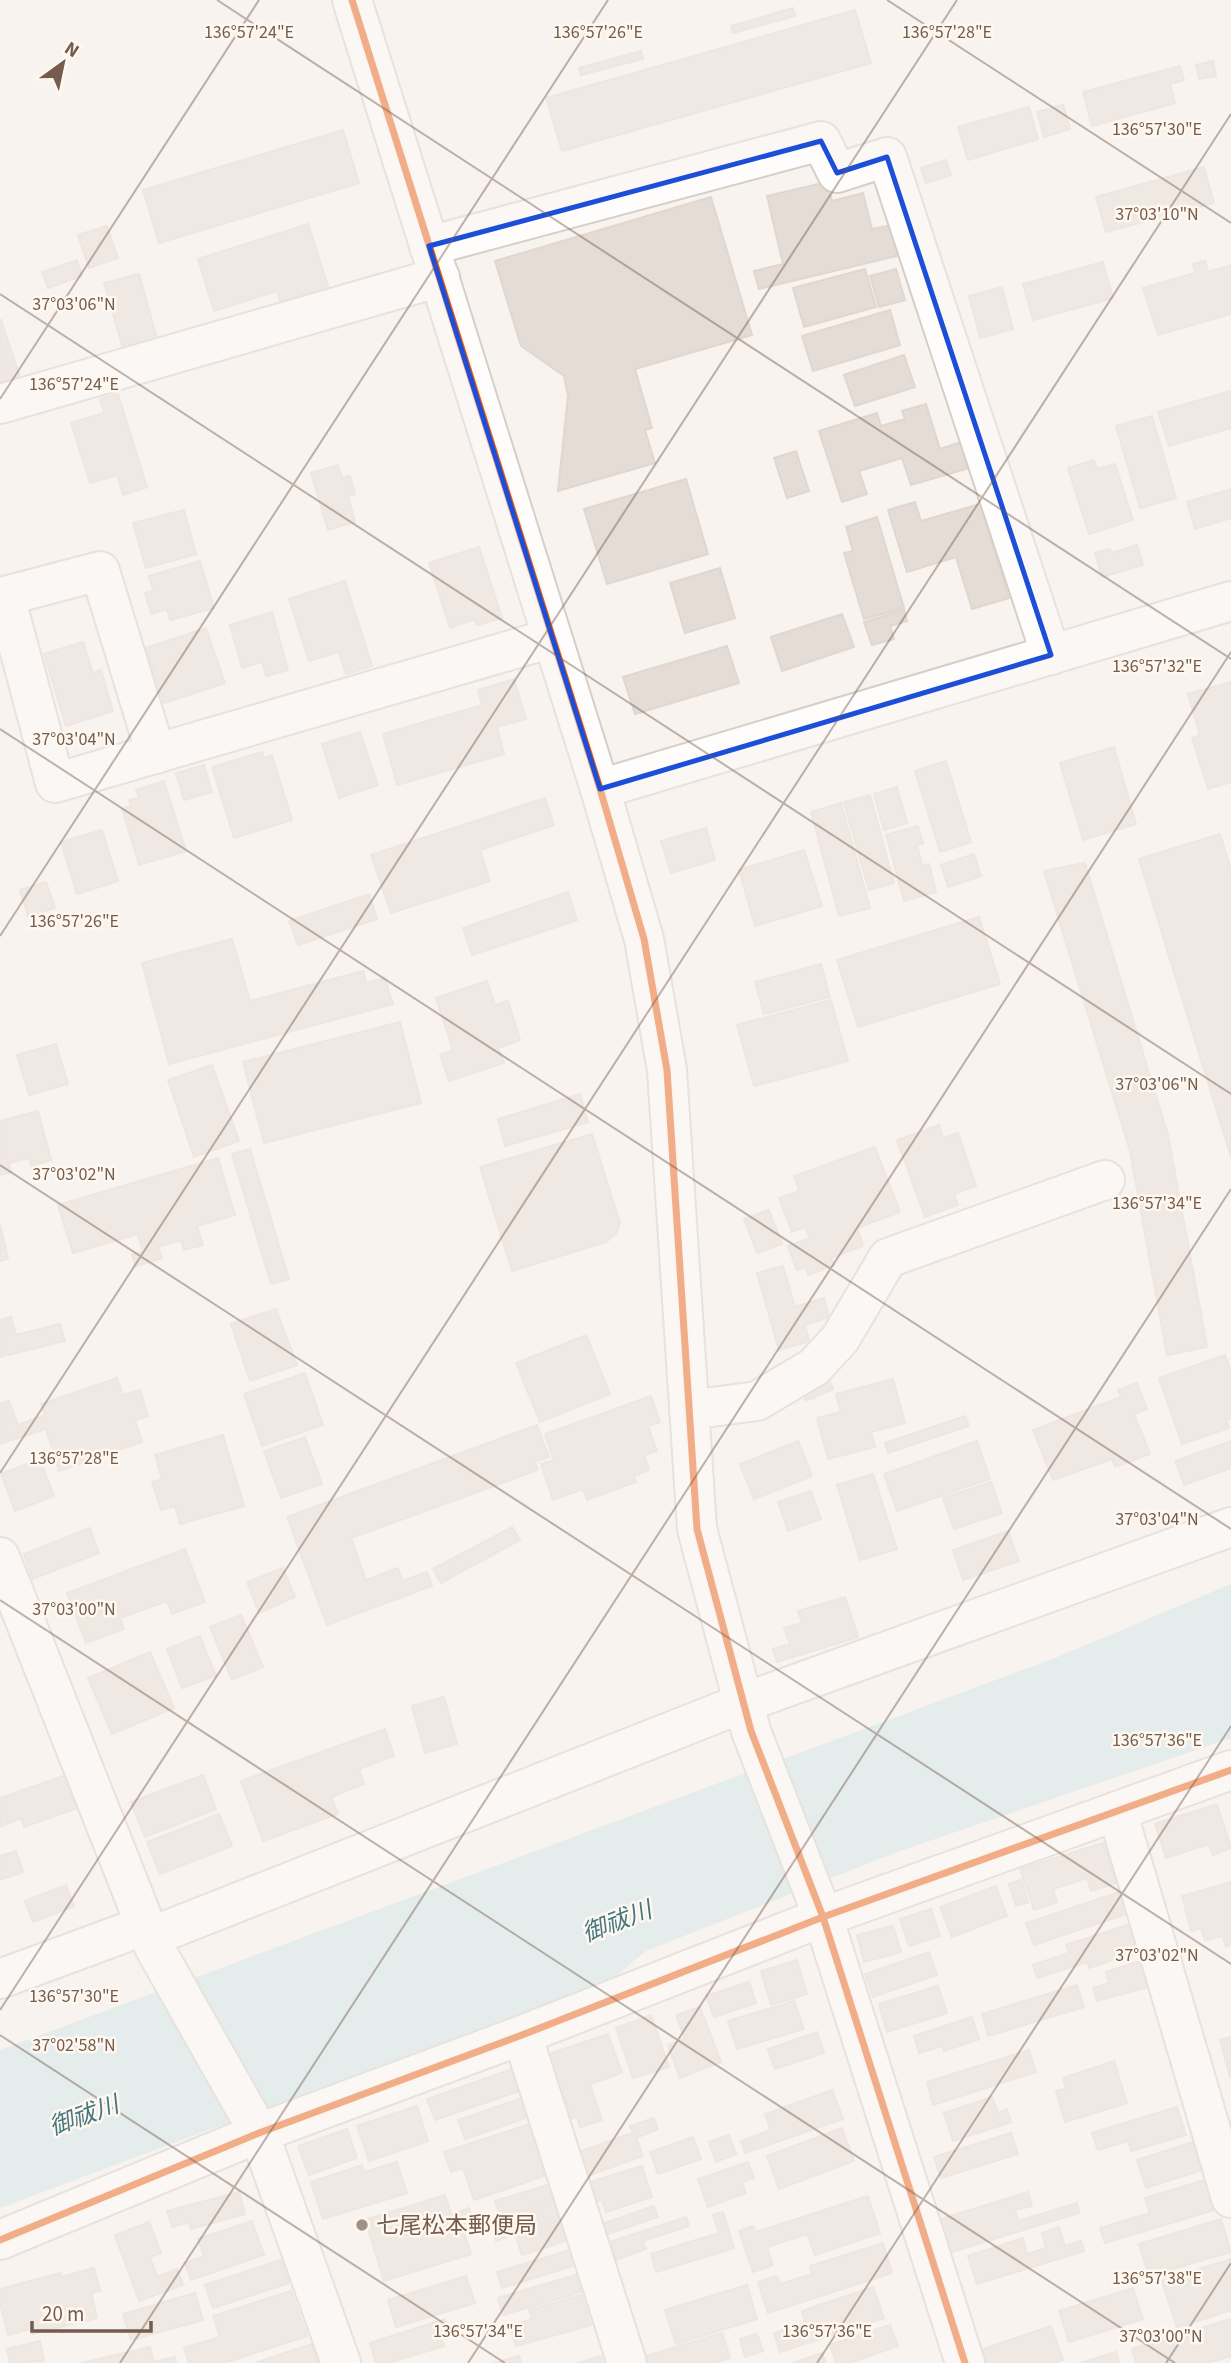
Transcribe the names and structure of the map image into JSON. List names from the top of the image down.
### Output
{
  "water": ["御祓川"],
  "places": ["七尾松本郵便局"],
  "scale_bar": "20 m",
  "north": "top right",
  "coordinates": [
    "136°57'26\"E",
    "136°57'24\"E",
    "136°57'28\"E",
    "136°57'30\"E",
    "37°03'10\"N",
    "37°03'06\"N",
    "136°57'32\"E",
    "37°03'04\"N",
    "37°03'02\"N",
    "136°57'34\"E",
    "37°03'00\"N",
    "136°57'36\"E",
    "37°02'58\"N",
    "136°57'38\"E"
  ]
}
